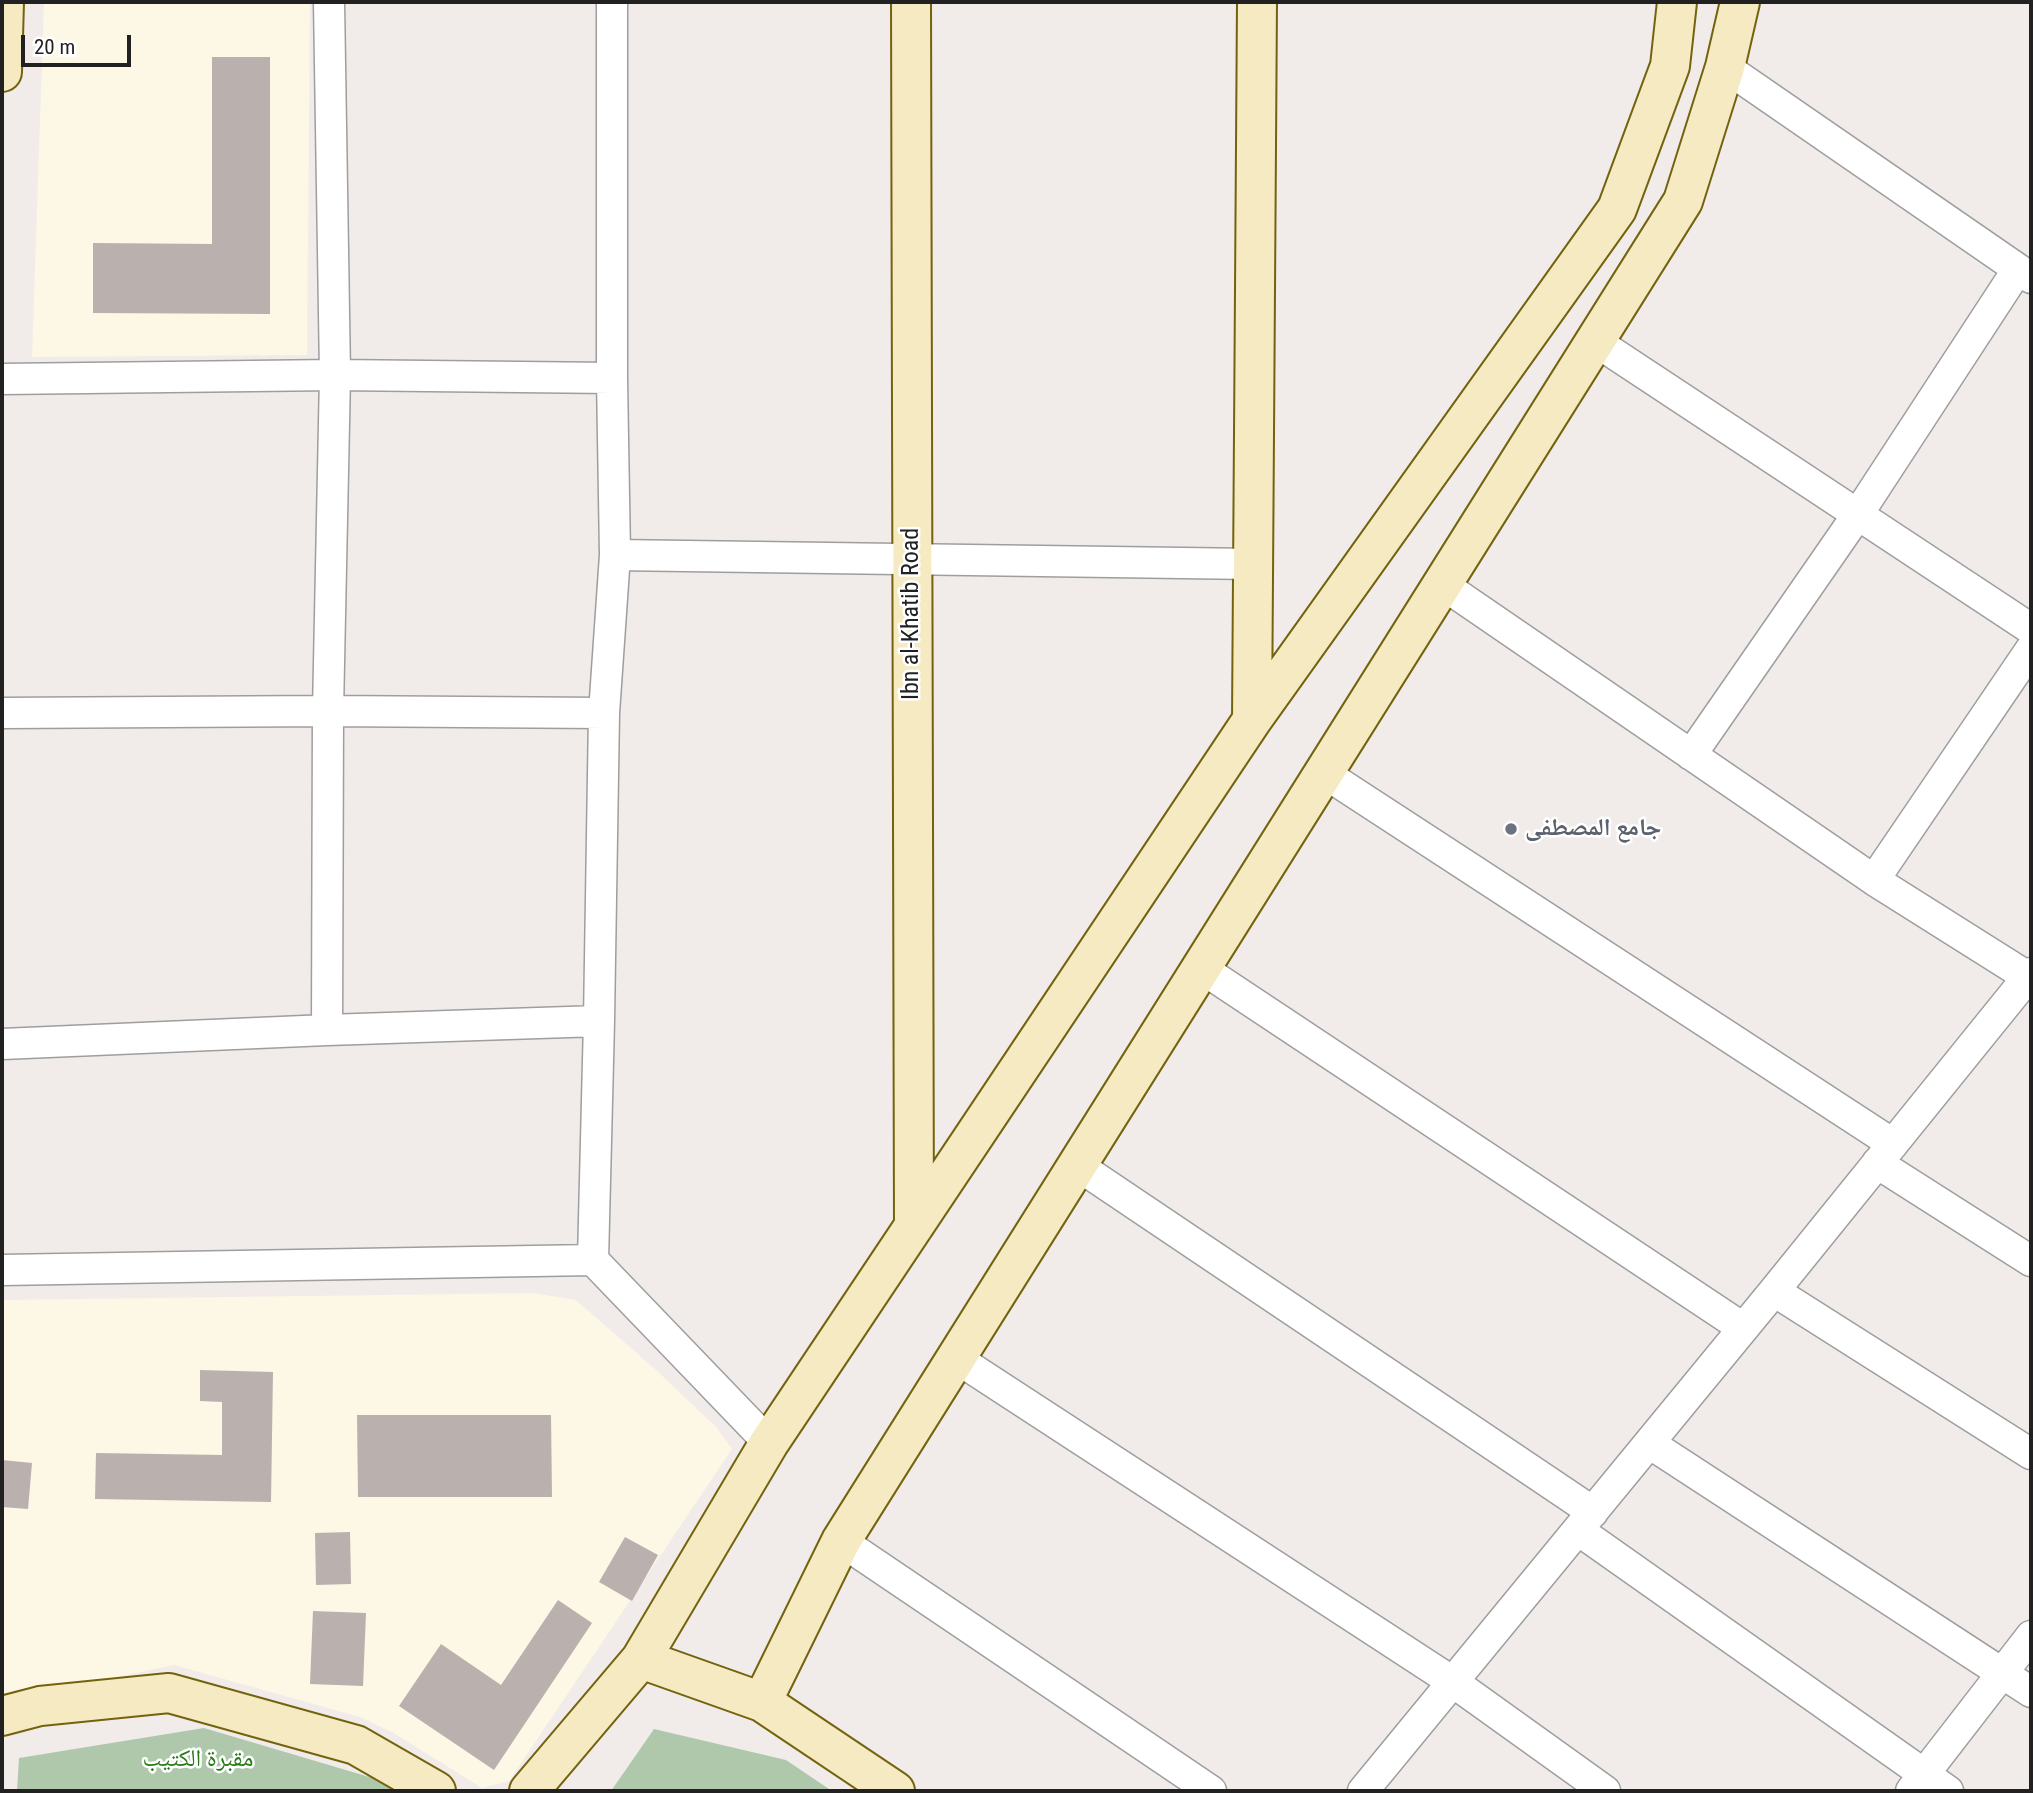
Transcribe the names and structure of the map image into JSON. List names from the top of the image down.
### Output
{
  "streets": {
    "main road": ["Ibn al-Khatib Road"]
  },
  "parks": ["مقبرة الكتيب"],
  "places": ["جامع المصطفى"],
  "scale_bar": "20 m"
}
